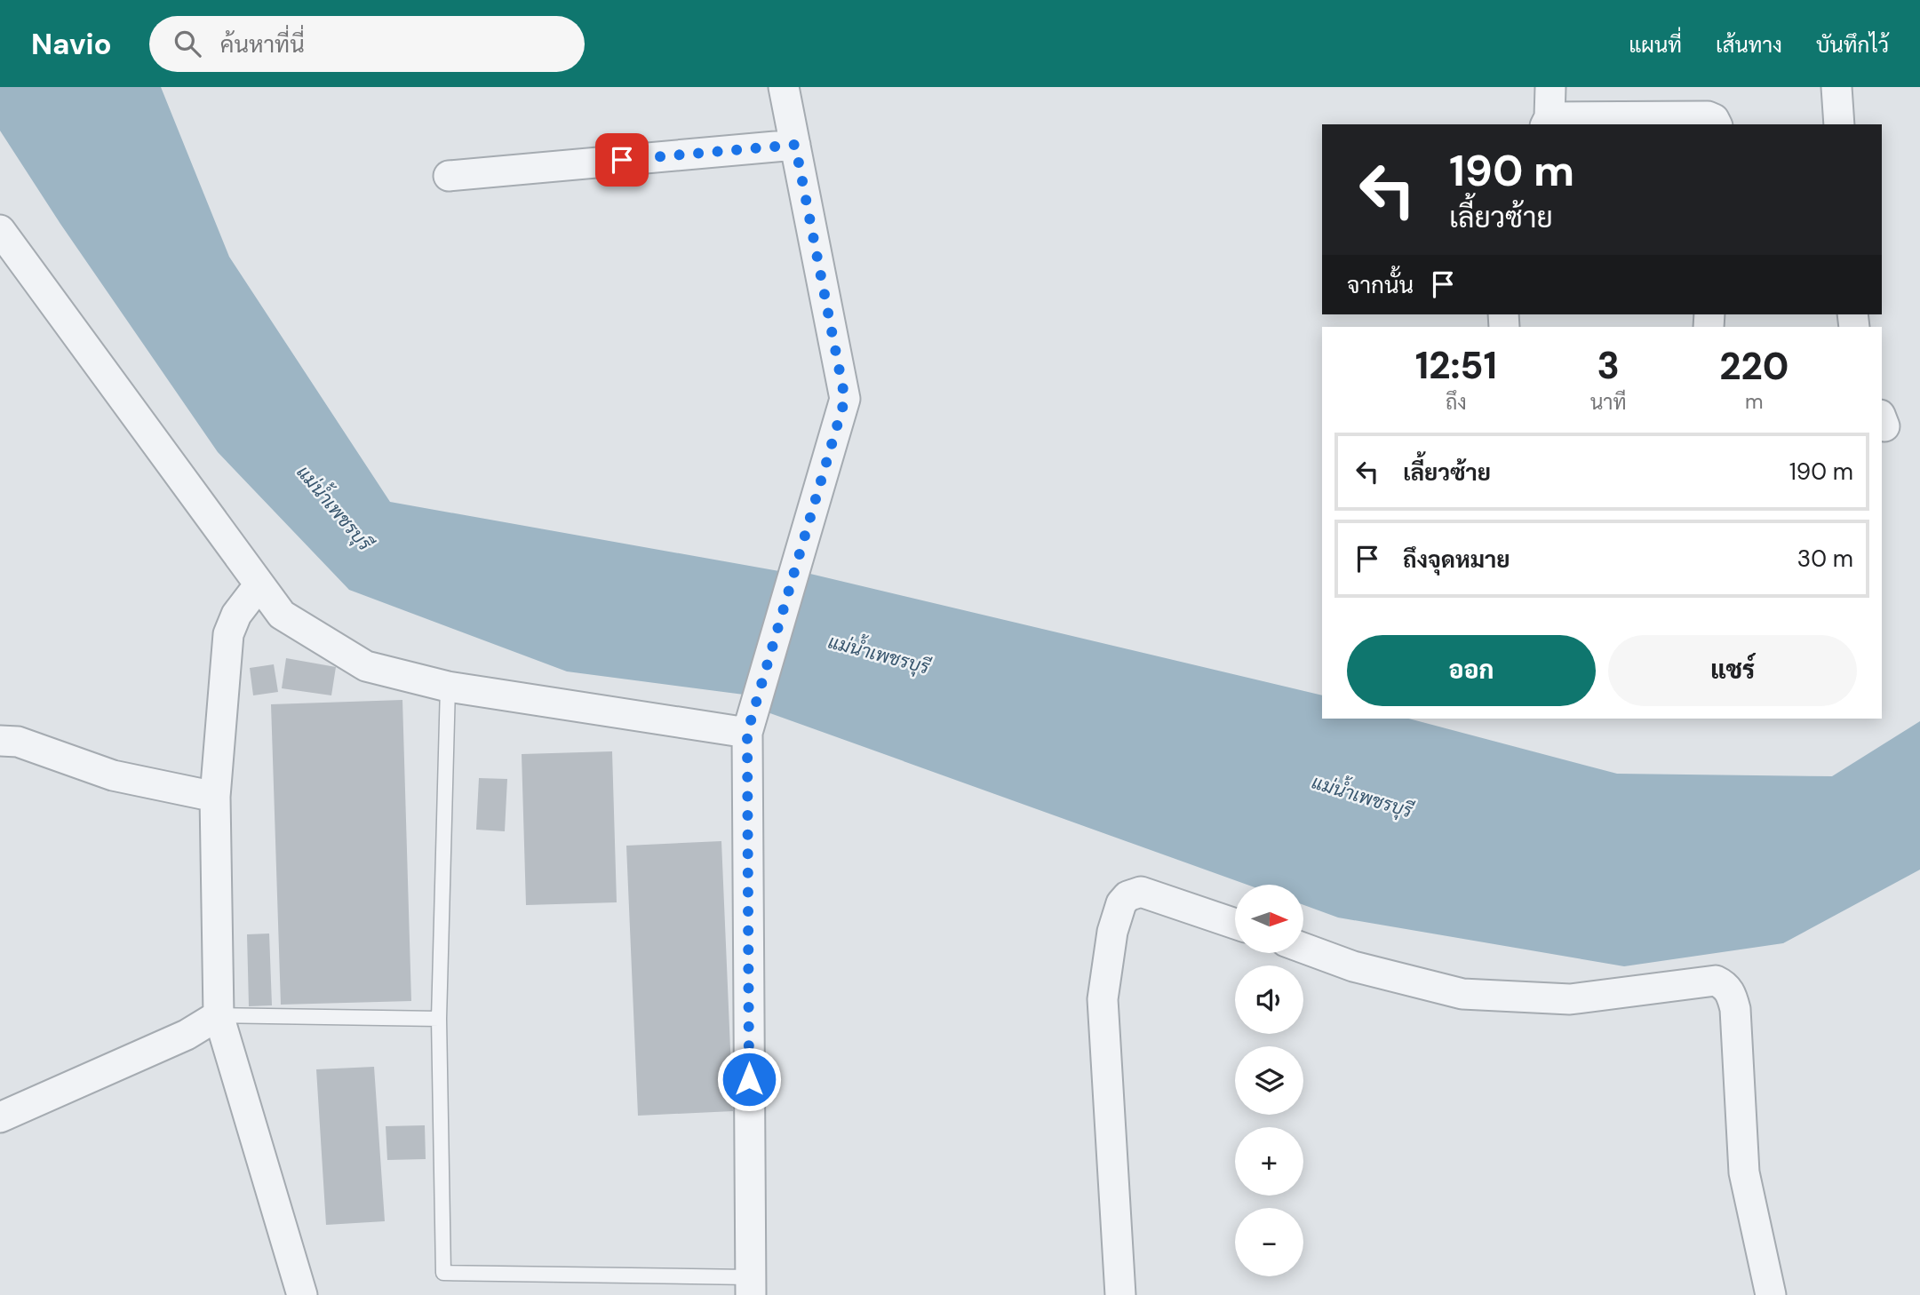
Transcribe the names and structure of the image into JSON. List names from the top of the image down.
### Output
{
  "water": ["แม่น้ำเพชรบุรี"],
  "north": "right",
  "page": {
    "header": "Navio",
    "search": "ค้นหาที่นี่",
    "nav": ["แผนที่", "เส้นทาง", "บันทึกไว้"],
    "turn": ["190 m", "เลี้ยวซ้าย"],
    "then": "จากนั้น",
    "eta": [
      "12:51",
      "ถึง",
      "3",
      "นาที",
      "220",
      "m"
    ],
    "list": [
      {
        "name": "เลี้ยวซ้าย",
        "value": "190 m"
      },
      {
        "name": "ถึงจุดหมาย",
        "value": "30 m"
      }
    ],
    "buttons": ["ออก", "แชร์"],
    "map_buttons": ["+", "−"]
  }
}
